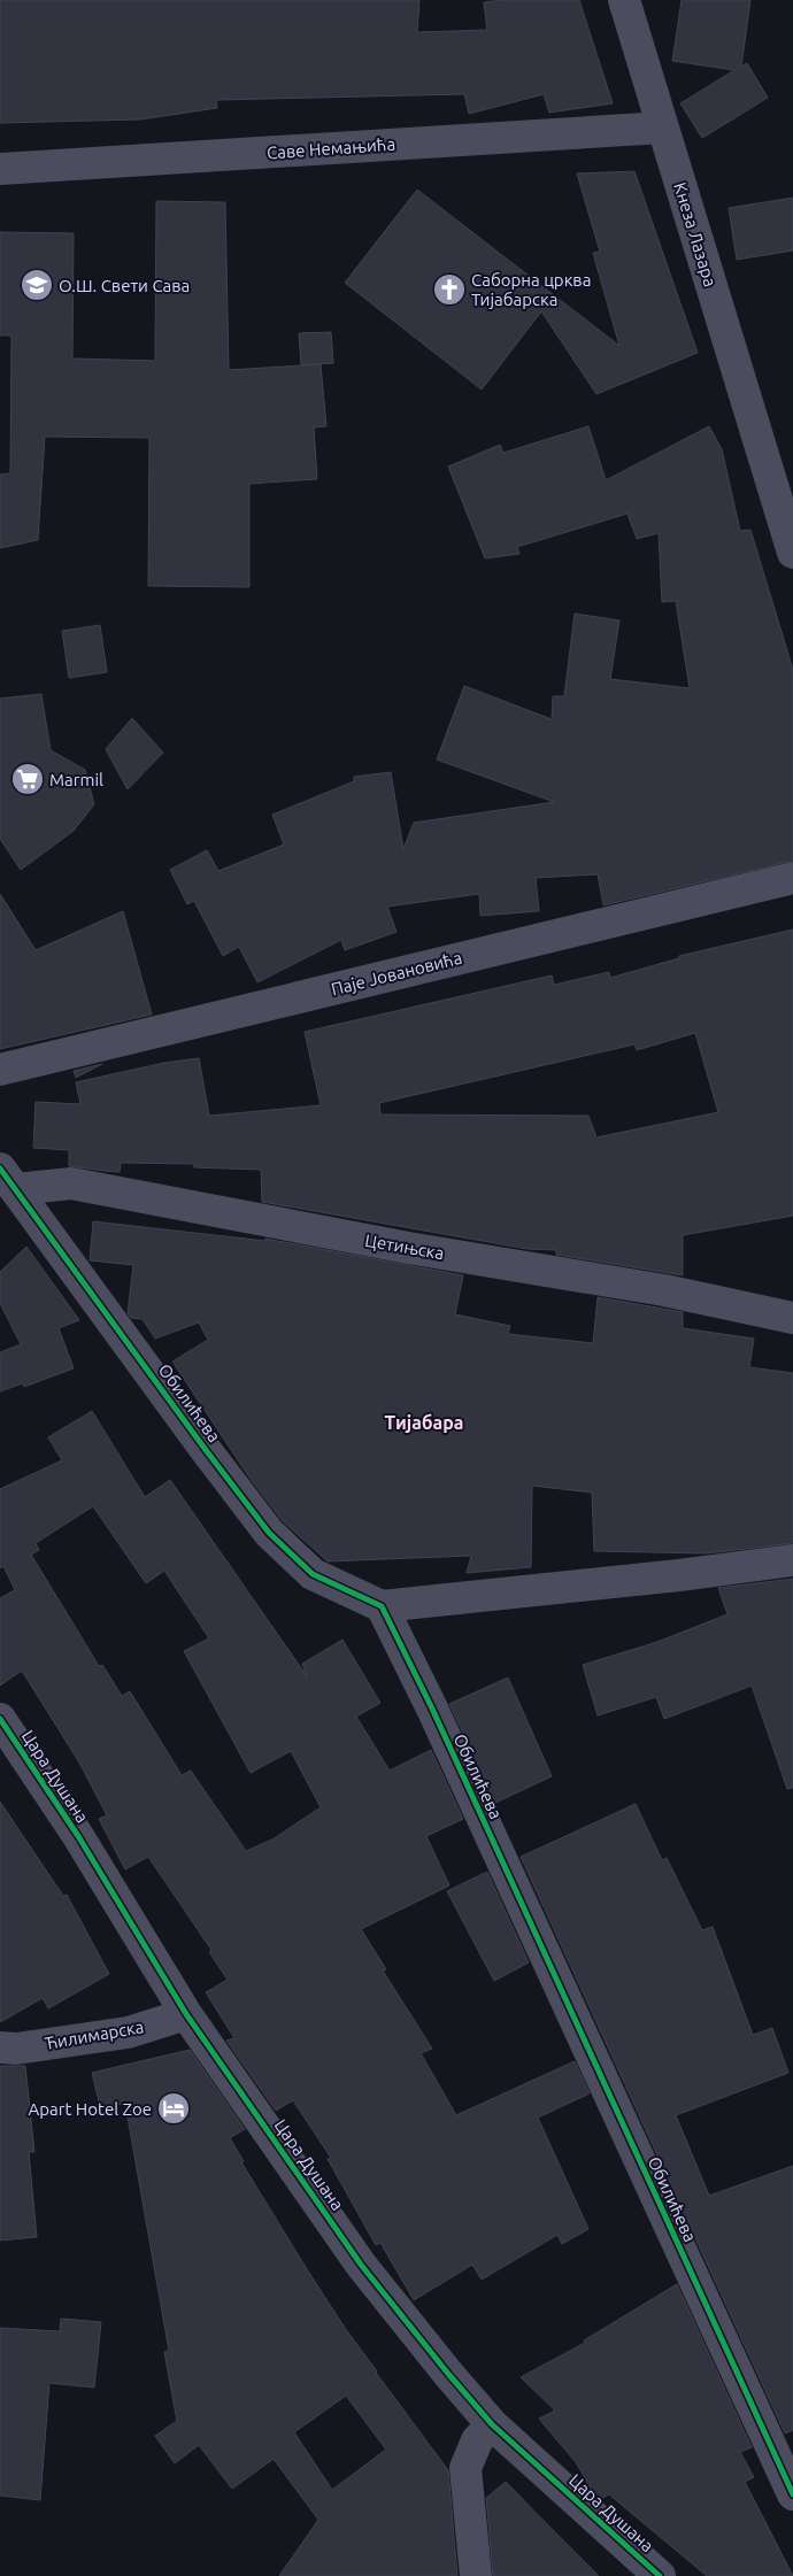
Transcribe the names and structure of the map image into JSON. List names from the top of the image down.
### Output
{
  "streets": {
    "street": [
      "Саве Немањића",
      "Кнеза Лазара",
      "Паје Јовановића",
      "Цетињска",
      "Обилићева",
      "Цара Душана",
      "Ћилимарска"
    ]
  },
  "crossings": [
    ["Саве Немањића", "Кнеза Лазара"],
    ["Цетињска", "Обилићева"],
    ["Цара Душана", "Ћилимарска"]
  ],
  "districts": ["Тијабара"],
  "places": {
    "school or university": ["О.Ш. Свети Сава"],
    "church": ["Саборна црква Тијабарска"],
    "supermarket": ["Marmil"],
    "hotel": ["Apart Hotel Zoe"]
  }
}
